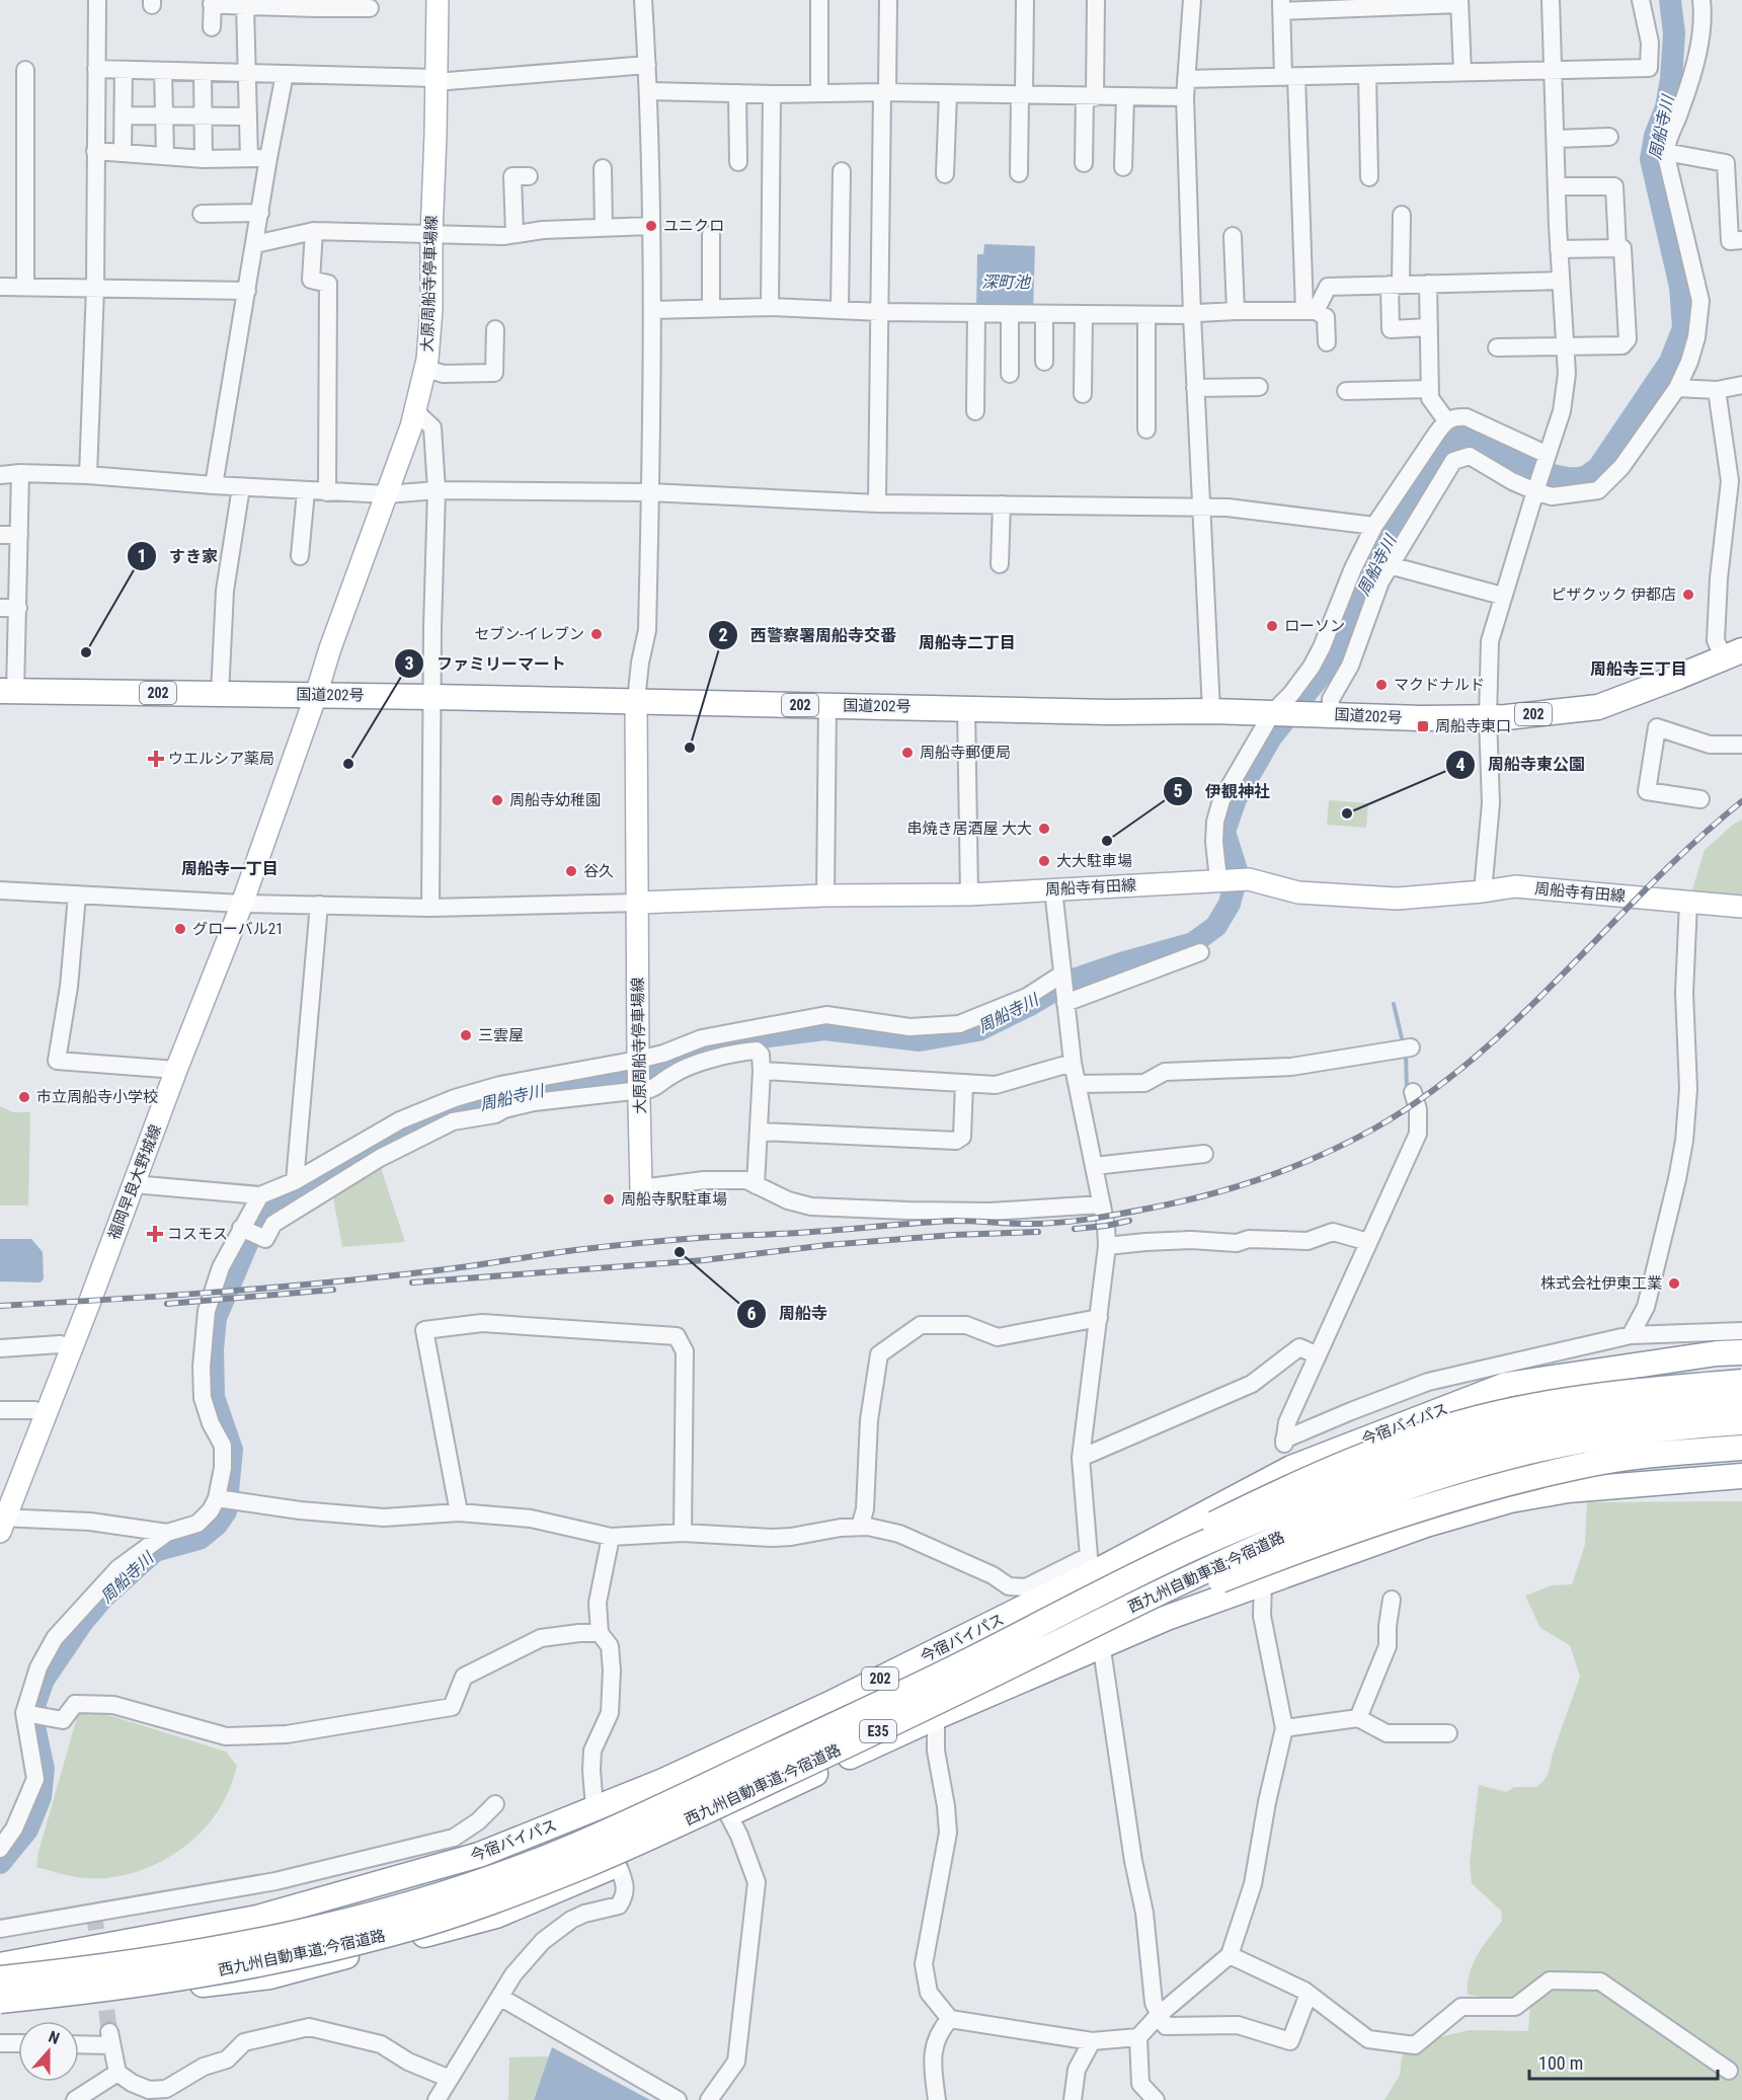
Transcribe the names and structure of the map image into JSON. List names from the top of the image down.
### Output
{
  "streets": {
    "highway": [
      "202",
      "国道202号",
      "今宿バイパス",
      "西九州自動車道;今宿道路",
      "E35"
    ],
    "main road": ["大原周船寺停車場線", "周船寺有田線", "福岡早良大野城線"]
  },
  "crossings": [
    ["大原周船寺停車場線", "国道202号"],
    ["大原周船寺停車場線", "周船寺有田線"],
    ["大原周船寺停車場線", "福岡早良大野城線"],
    ["国道202号", "福岡早良大野城線"]
  ],
  "districts": ["周船寺二丁目", "周船寺三丁目", "周船寺一丁目"],
  "water": ["周船寺川", "深町池"],
  "places": {
    "other": [
      "ユニクロ",
      "ピザクック 伊都店",
      "ローソン",
      "セブン-イレブン",
      "すき家",
      "マクドナルド",
      "西警察署周船寺交番",
      "周船寺郵便局",
      "ファミリーマート",
      "周船寺幼稚園",
      "周船寺東公園",
      "串焼き居酒屋 大大",
      "伊覩神社",
      "大大駐車場",
      "谷久",
      "グローバル21",
      "三雲屋",
      "市立周船寺小学校",
      "周船寺駅駐車場",
      "周船寺",
      "株式会社伊東工業"
    ],
    "transit": ["周船寺東口"],
    "health": ["ウエルシア薬局", "コスモス"]
  },
  "scale_bar": "100 m",
  "north": "top"
}
